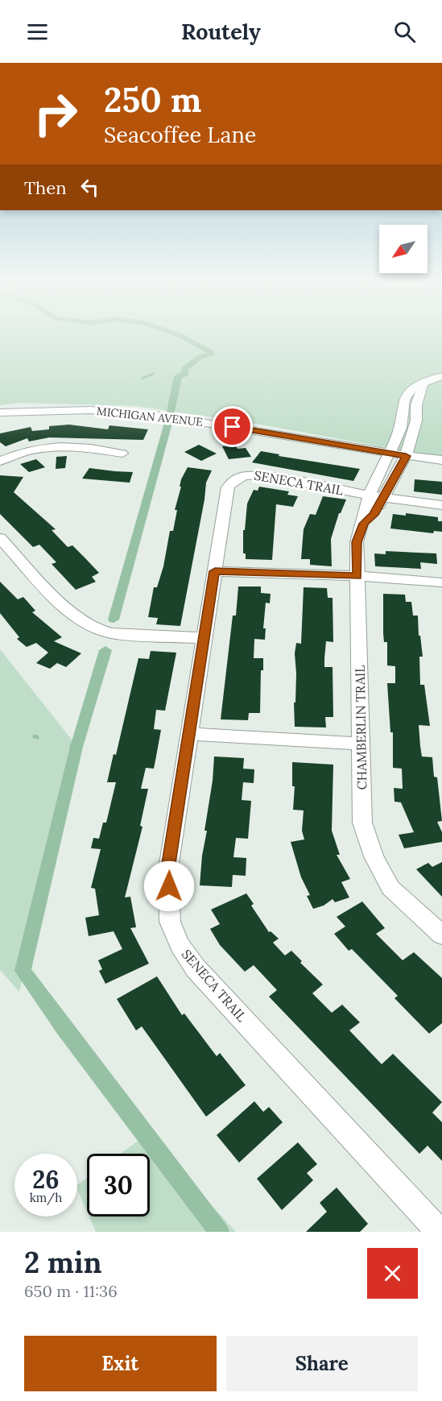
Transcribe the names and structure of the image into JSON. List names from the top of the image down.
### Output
{
  "streets": {
    "street": ["MICHIGAN AVENUE", "SENECA TRAIL", "CHAMBERLIN TRAIL"]
  },
  "crossings": [
    ["SENECA TRAIL", "CHAMBERLIN TRAIL"]
  ],
  "north": "bottom left",
  "page": {
    "header": "Routely",
    "turn": ["250 m", "Seacoffee Lane"],
    "then": "Then",
    "speed": "26 km/h",
    "limit": "30",
    "heading": ["2 min", "650 m · 11:36"],
    "buttons": ["Exit", "Share"]
  }
}
